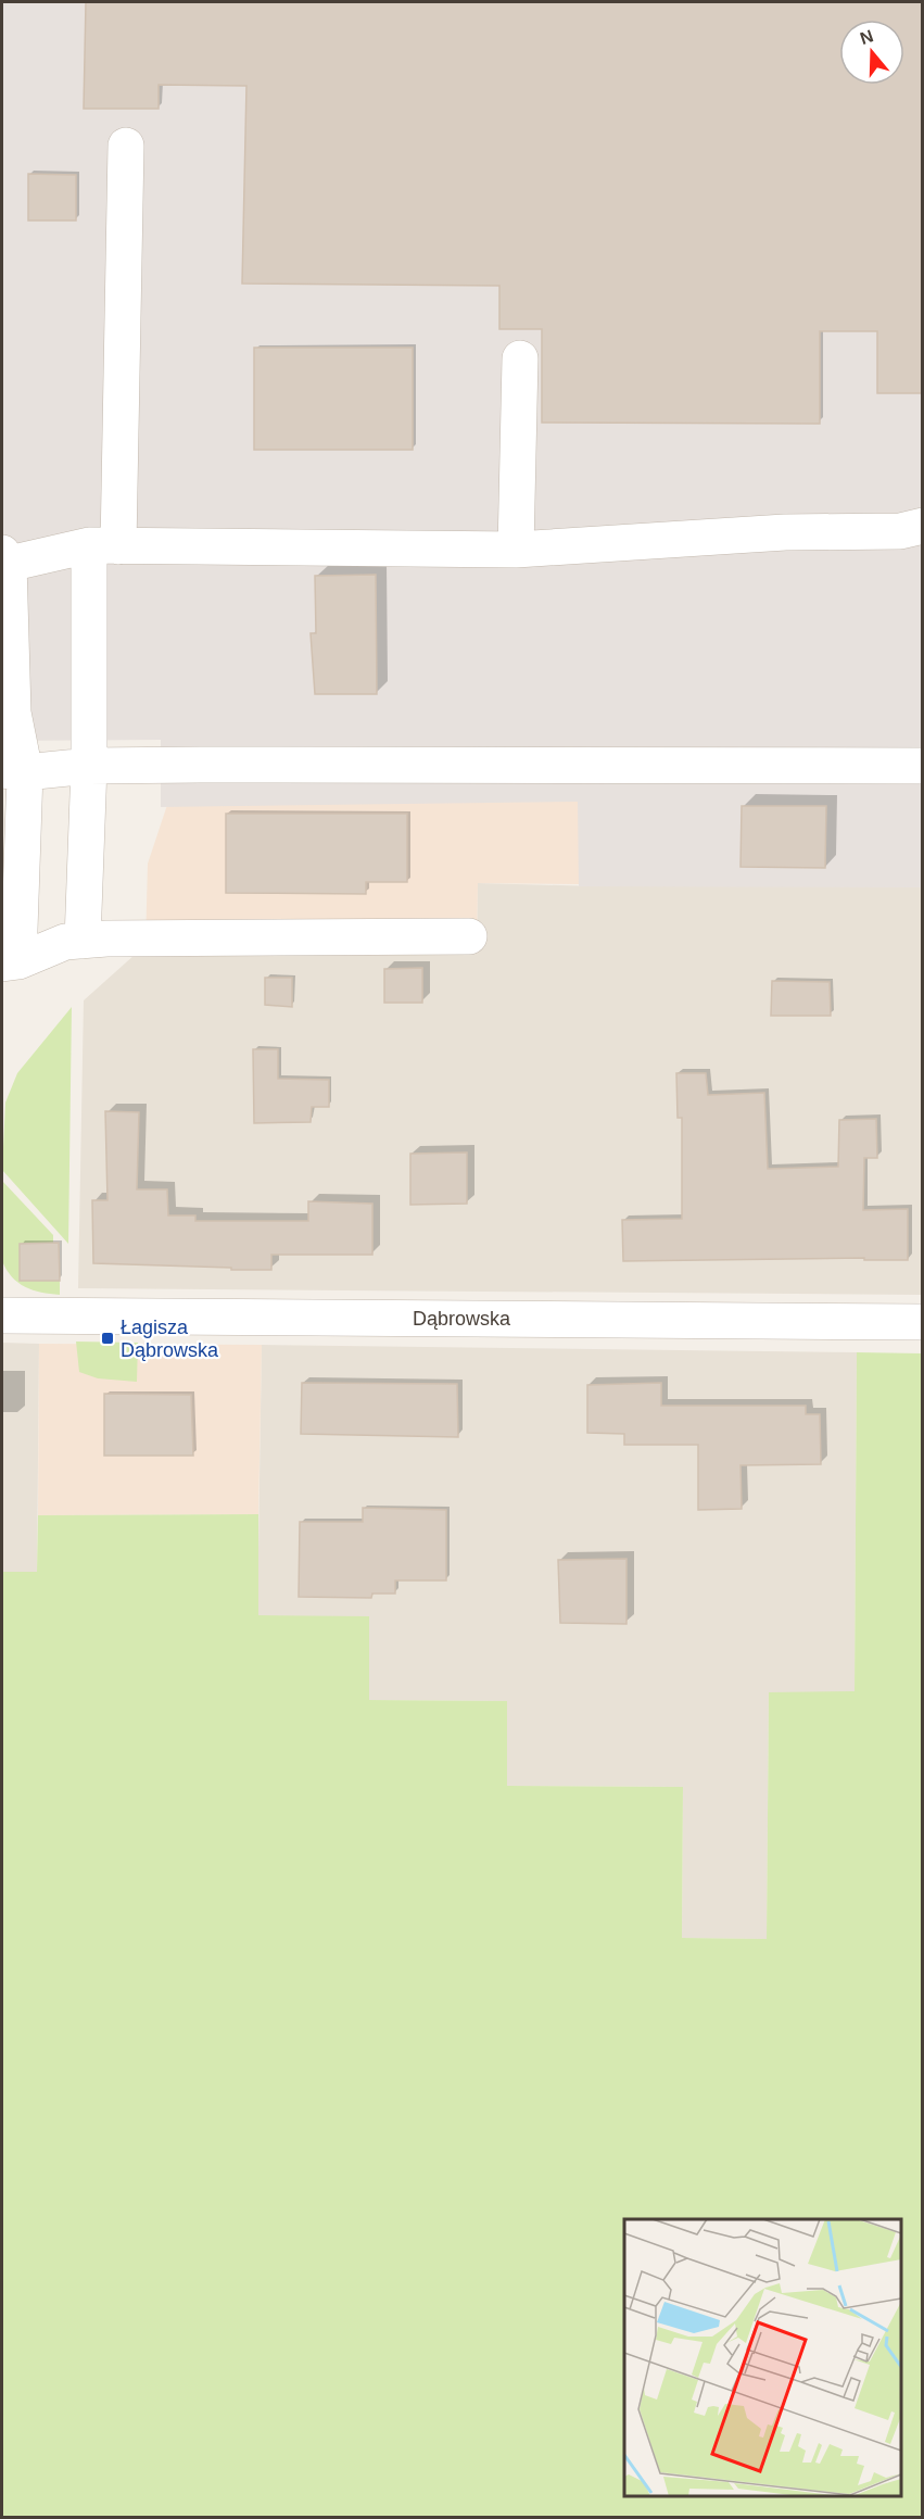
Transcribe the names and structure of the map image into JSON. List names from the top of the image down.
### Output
{
  "streets": {
    "street": ["Dąbrowska"]
  },
  "places": {
    "transit": ["Łagisza Dąbrowska"]
  },
  "north": "top"
}
